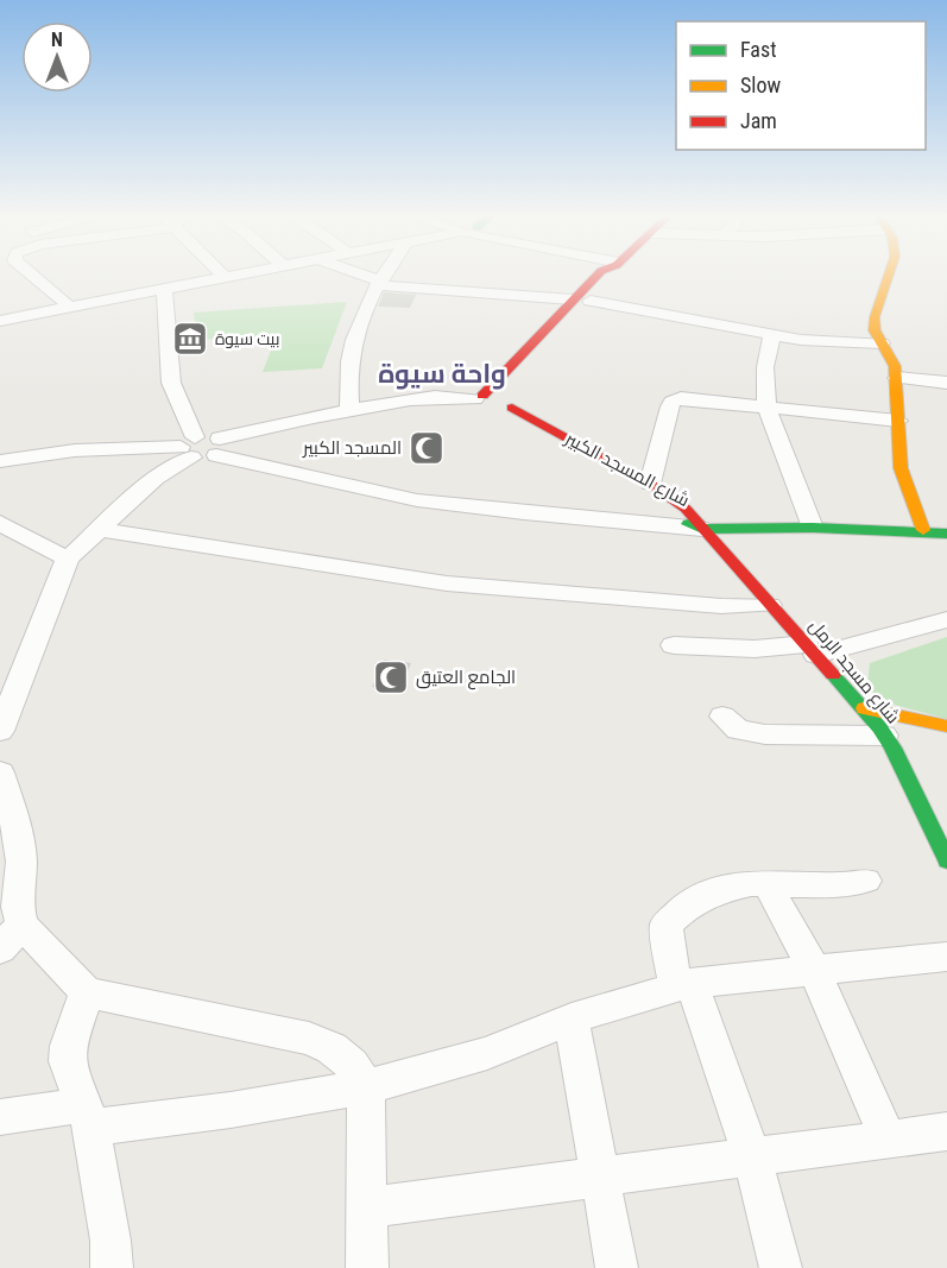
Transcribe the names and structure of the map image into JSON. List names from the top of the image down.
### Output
{
  "streets": {
    "street": ["شارع المسجد الكبير", "شارع مسجد الرمل"]
  },
  "crossings": [
    ["شارع المسجد الكبير", "شارع مسجد الرمل"]
  ],
  "districts": ["واحة سيوة"],
  "places": {
    "museum": ["بيت سيوة"],
    "mosque": ["المسجد الكبير", "الجامع العتيق"]
  },
  "legend": ["Fast", "Slow", "Jam"],
  "north": "top"
}
